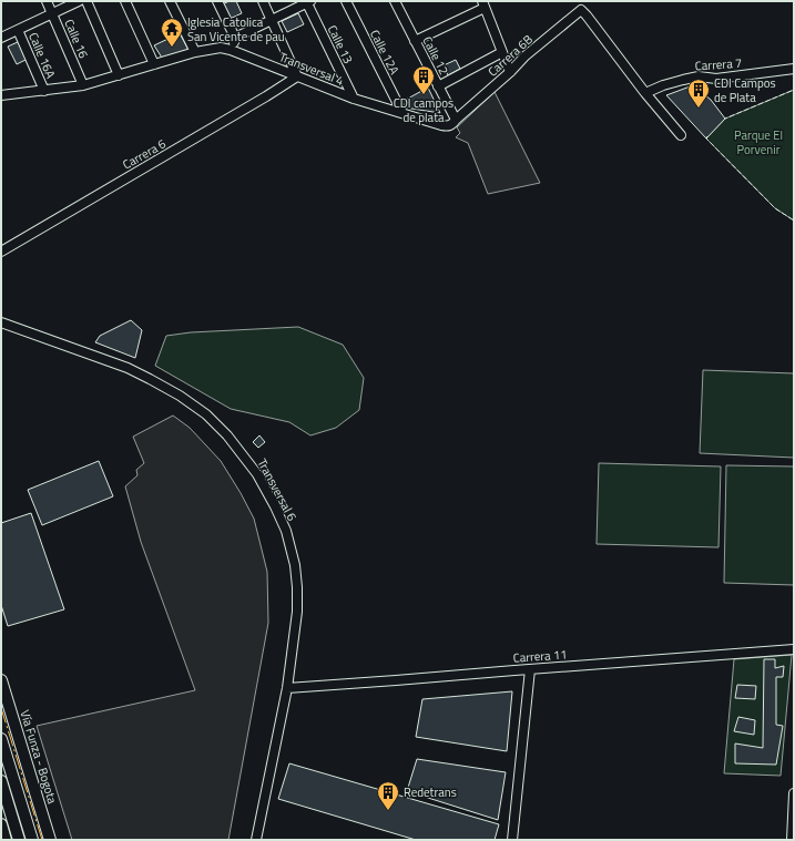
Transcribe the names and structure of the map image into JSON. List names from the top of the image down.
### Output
{
  "streets": {
    "main road": ["Vía Funza - Bogota"],
    "street": [
      "Calle 16",
      "Calle 13",
      "Calle 12A",
      "Calle 16A",
      "Calle 12",
      "Carrera 6B",
      "Carrera 7",
      "Transversal 4",
      "Carrera 6",
      "Transversal 6",
      "Carrera 11"
    ]
  },
  "crossings": [
    ["Calle 16", "Transversal 4"],
    ["Calle 13", "Transversal 4"],
    ["Calle 12A", "Transversal 4"],
    ["Calle 16A", "Transversal 4"],
    ["Calle 12", "Carrera 6B"],
    ["Calle 12", "Transversal 4"],
    ["Carrera 6B", "Carrera 7"],
    ["Carrera 6B", "Transversal 4"],
    ["Transversal 4", "Carrera 6"],
    ["Transversal 6", "Carrera 11"]
  ],
  "parks": ["Parque El Porvenir"],
  "places": {
    "temple": ["Iglesia Catolica San Vicente de pau"],
    "building": ["CDI campos de plata", "CDI Campos de Plata", "Redetrans"]
  }
}
